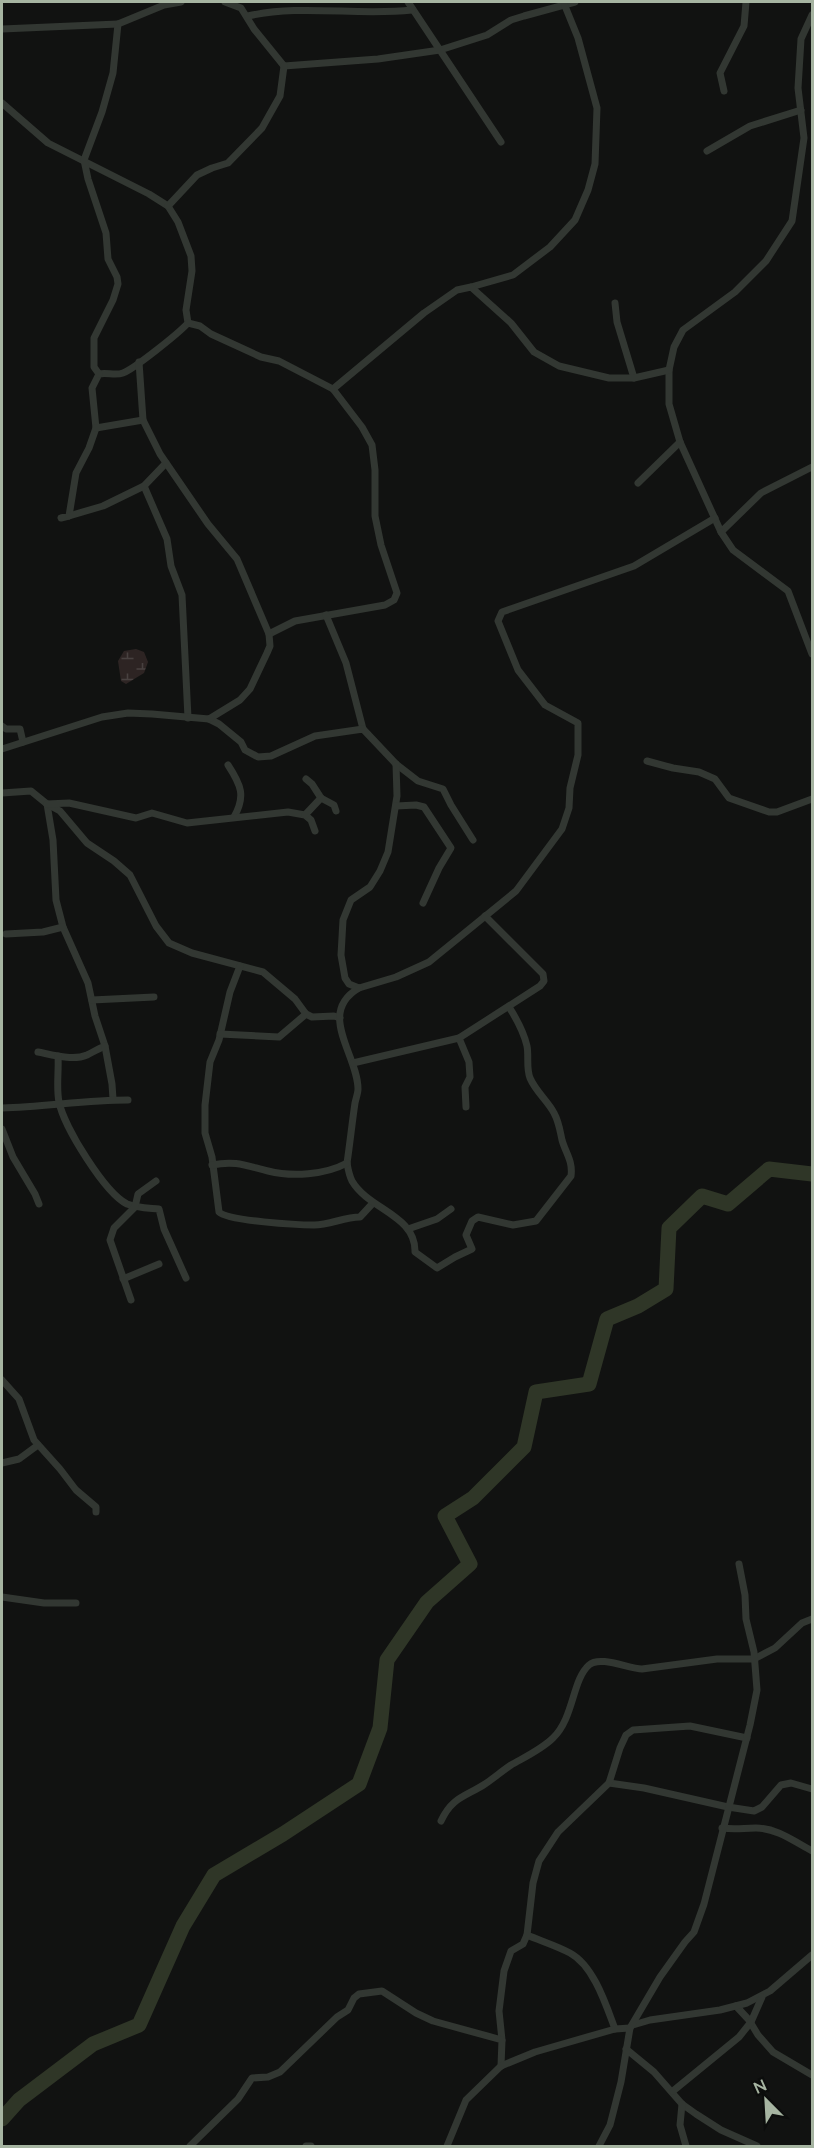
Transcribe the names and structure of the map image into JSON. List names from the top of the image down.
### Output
{
  "north": "top left"
}
